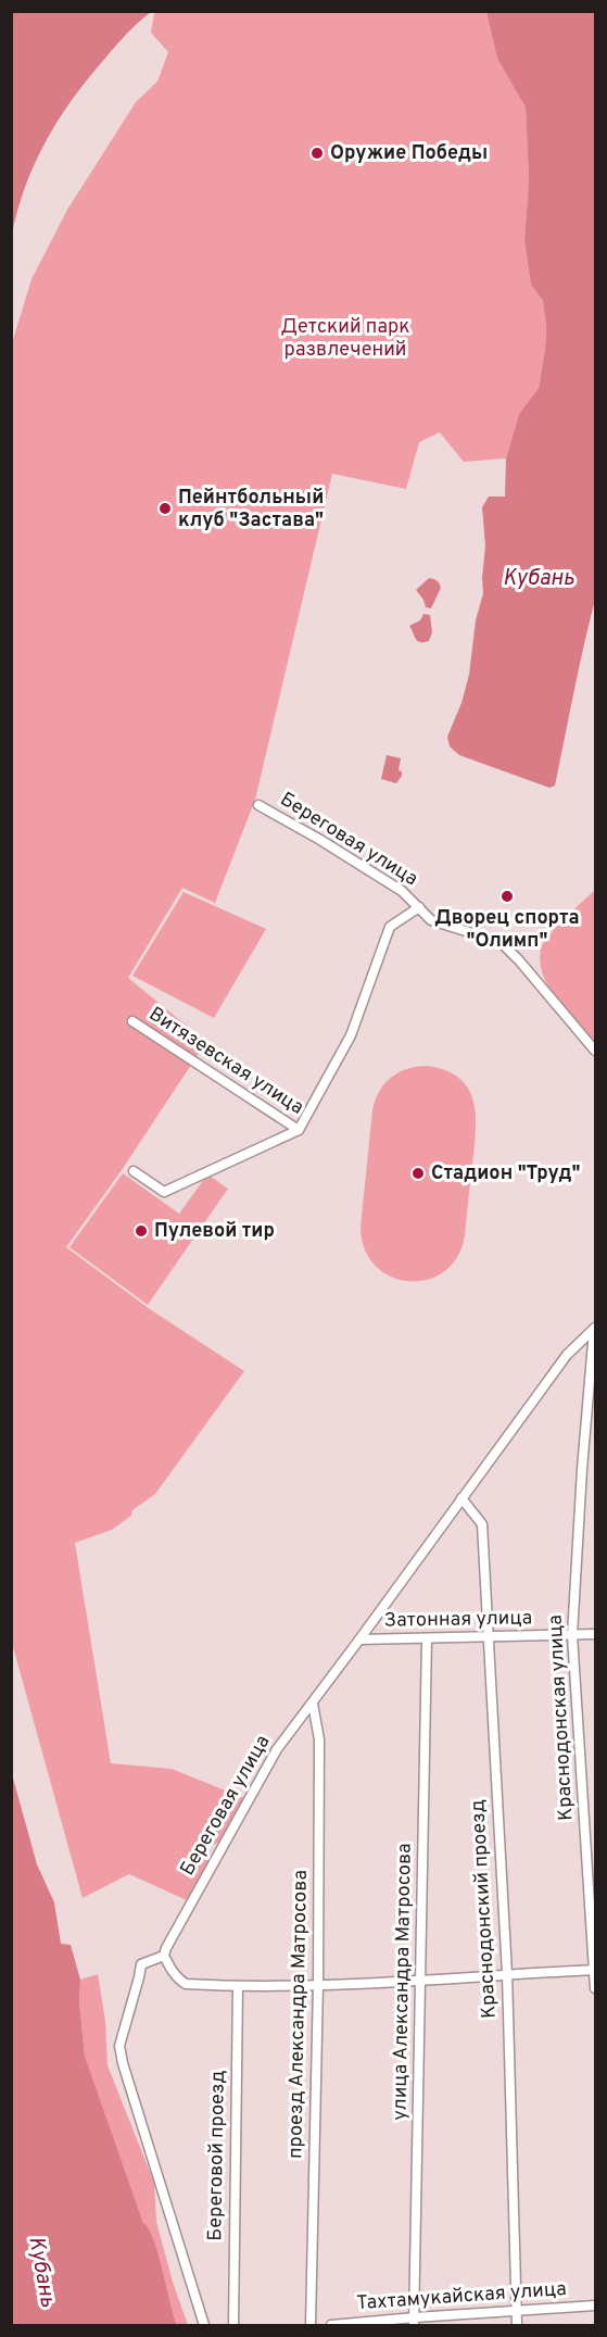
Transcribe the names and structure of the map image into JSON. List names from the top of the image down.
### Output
{
  "streets": {
    "street": [
      "Береговая улица",
      "Витязевская улица",
      "Затонная улица",
      "Краснодонская улица",
      "Краснодонский проезд",
      "улица Александра Матросова",
      "проезд Александра Матросова",
      "Береговой проезд",
      "Тахтамукайская улица"
    ]
  },
  "crossings": [
    ["Береговая улица", "Витязевская улица"],
    ["Береговая улица", "Затонная улица"],
    ["Береговая улица", "Краснодонская улица"],
    ["Береговая улица", "Краснодонский проезд"],
    ["Береговая улица", "проезд Александра Матросова"],
    ["Затонная улица", "Краснодонская улица"],
    ["Затонная улица", "Краснодонский проезд"],
    ["Затонная улица", "улица Александра Матросова"],
    ["Краснодонский проезд", "Тахтамукайская улица"],
    ["улица Александра Матросова", "Тахтамукайская улица"]
  ],
  "water": ["Кубань"],
  "parks": ["Детский парк развлечений"],
  "places": [
    "Оружие Победы",
    "Пейнтбольный клуб \"Застава\"",
    "Дворец спорта \"Олимп\"",
    "Стадион \"Труд\"",
    "Пулевой тир"
  ]
}
